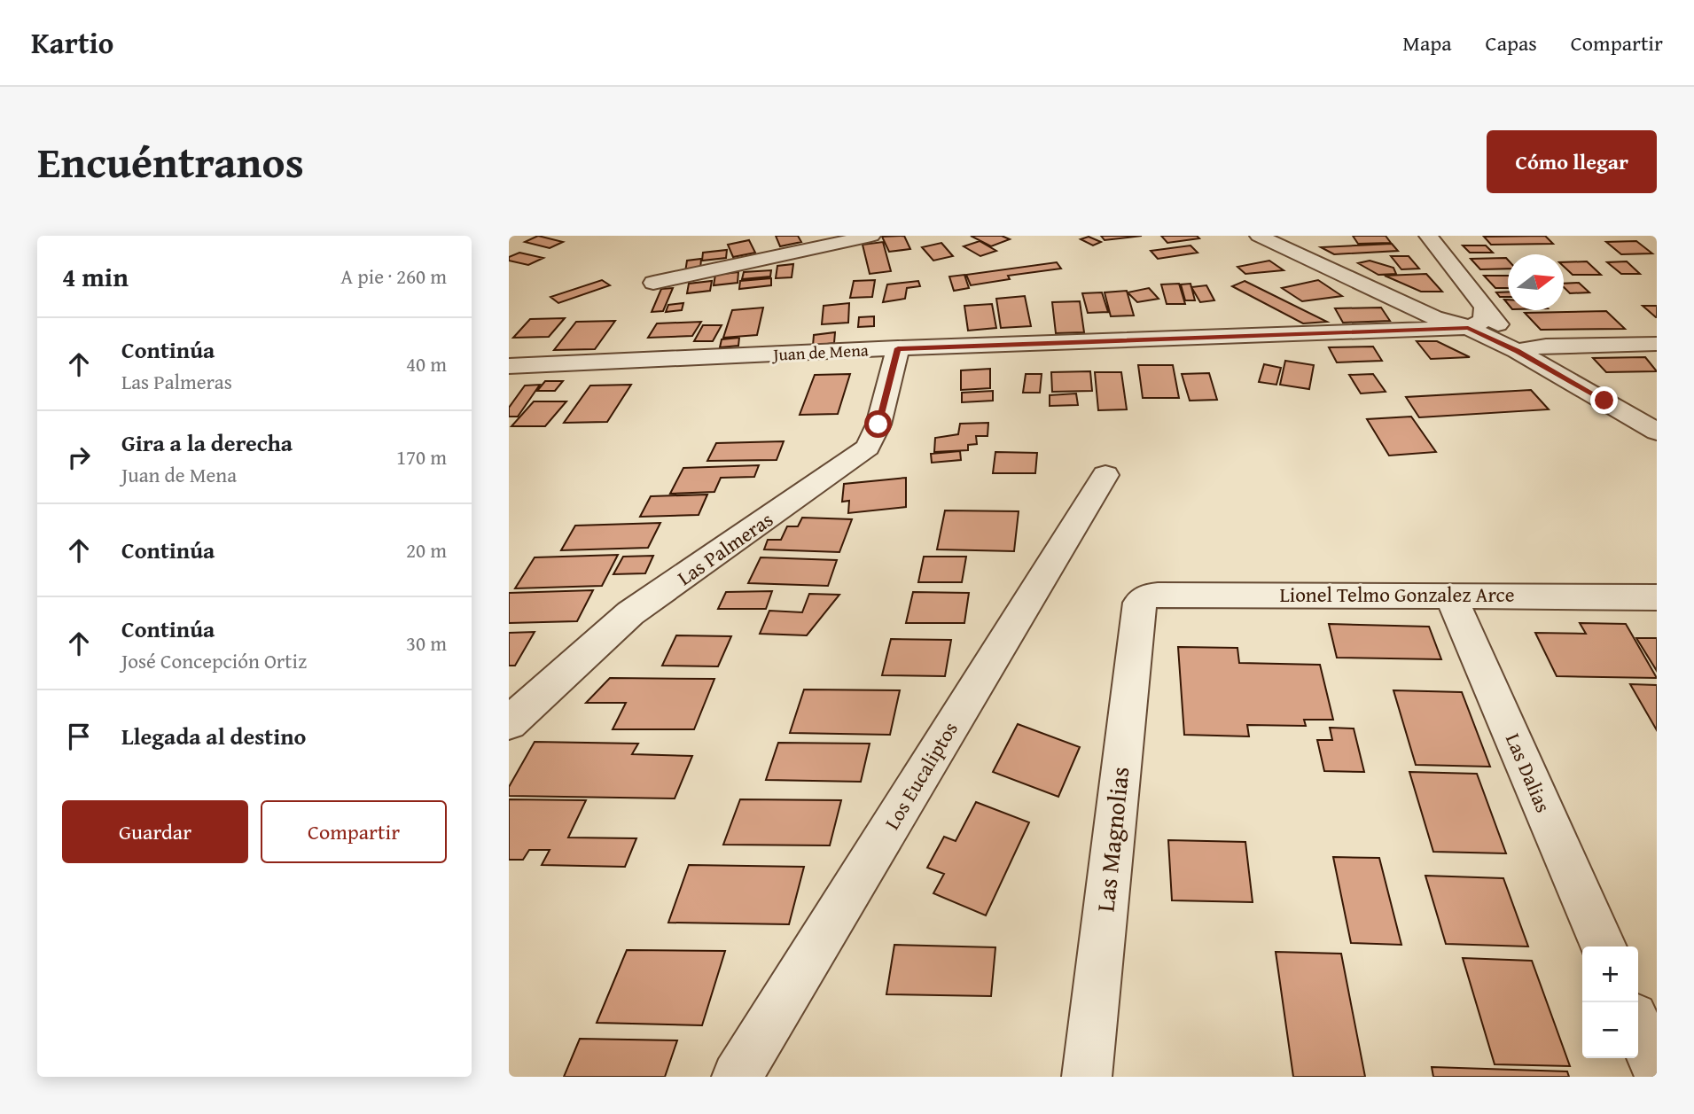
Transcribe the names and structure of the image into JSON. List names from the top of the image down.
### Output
{
  "streets": {
    "street": [
      "Juan de Mena",
      "Las Palmeras",
      "Lionel Telmo Gonzalez Arce",
      "Las Dalias",
      "Los Eucaliptos",
      "Las Magnolias"
    ]
  },
  "crossings": [
    ["Juan de Mena", "Las Palmeras"],
    ["Lionel Telmo Gonzalez Arce", "Las Dalias"],
    ["Lionel Telmo Gonzalez Arce", "Las Magnolias"]
  ],
  "north": "right",
  "page": {
    "header": "Kartio",
    "nav": ["Mapa", "Capas", "Compartir"],
    "title": "Encuéntranos",
    "buttons": [
      "Cómo llegar",
      ["Guardar", "Compartir"]
    ],
    "heading": ["4 min", "A pie · 260 m"],
    "list": [
      ["Continúa", "Las Palmeras", "40 m"],
      ["Gira a la derecha", "Juan de Mena", "170 m"],
      ["Continúa", "20 m"],
      ["Continúa", "José Concepción Ortiz", "30 m"],
      "Llegada al destino"
    ],
    "map_buttons": ["+", "−"]
  }
}
